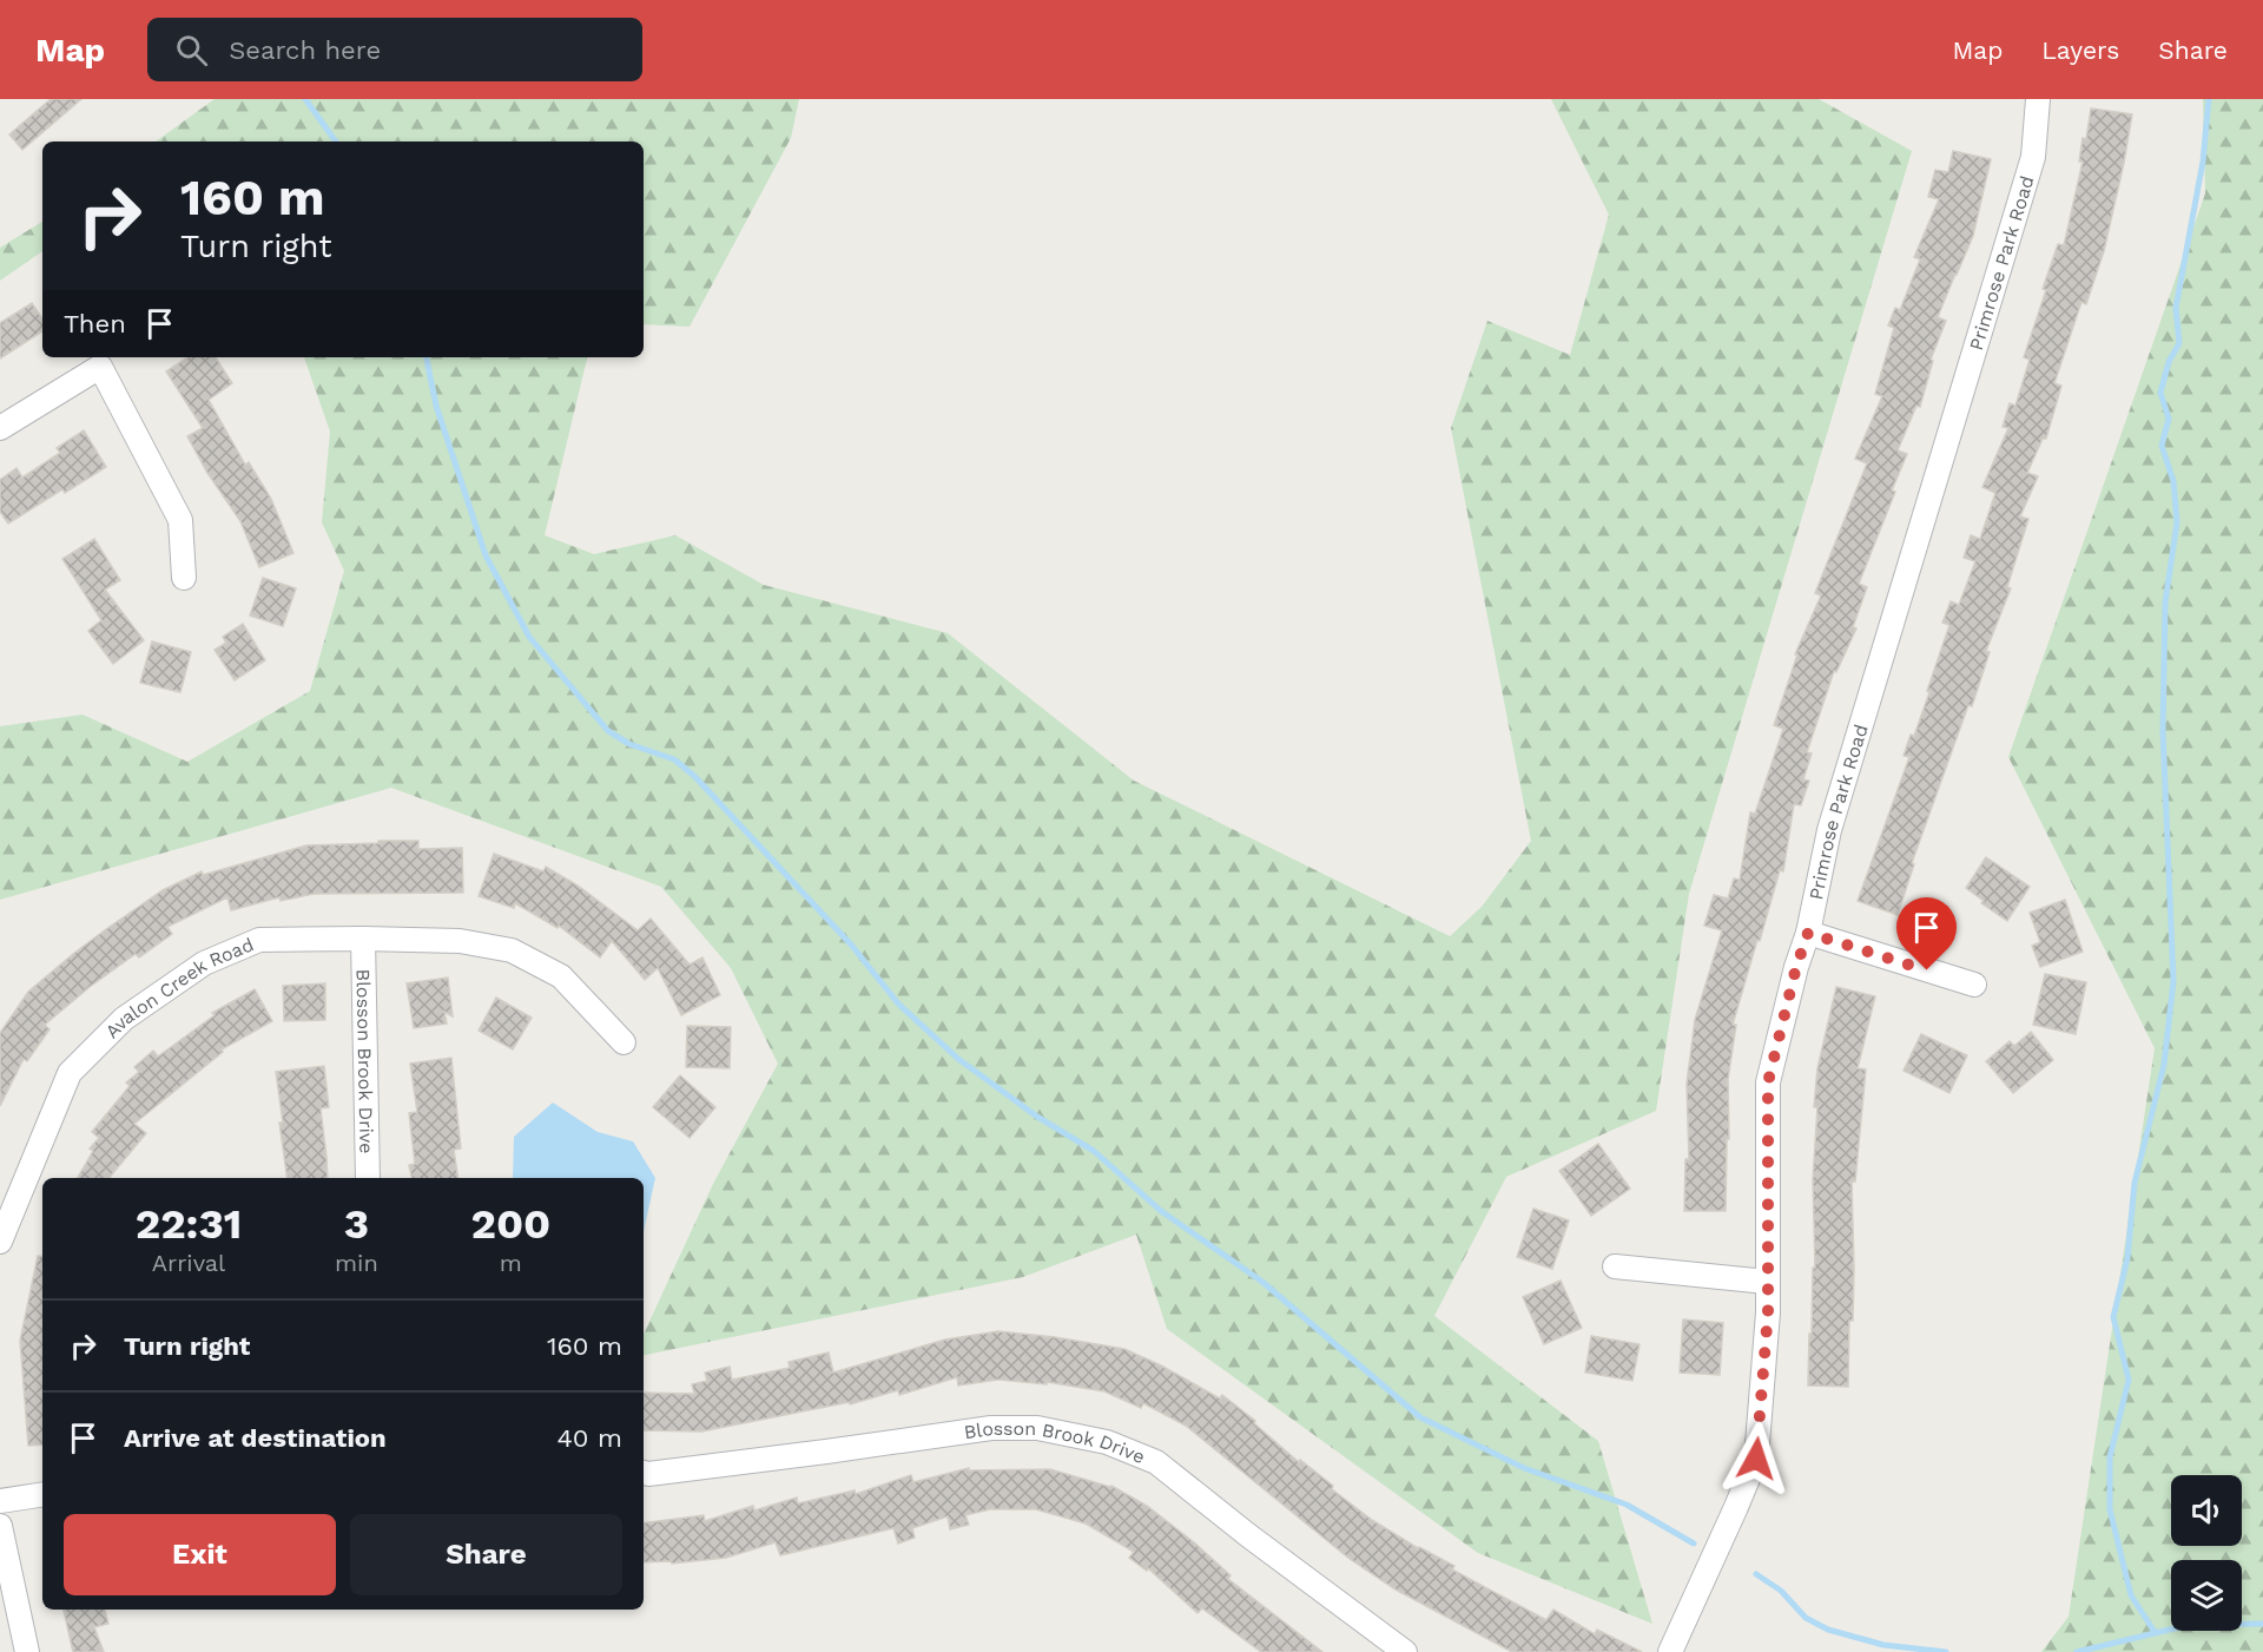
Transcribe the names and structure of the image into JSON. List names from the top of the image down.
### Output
{
  "streets": {
    "street": ["Primrose Park Road", "Avalon Creek Road", "Blosson Brook Drive"]
  },
  "crossings": [
    ["Avalon Creek Road", "Blosson Brook Drive"]
  ],
  "page": {
    "header": "Map",
    "search": "Search here",
    "nav": ["Map", "Layers", "Share"],
    "turn": ["160 m", "Turn right"],
    "then": "Then",
    "eta": [
      "22:31",
      "Arrival",
      "3",
      "min",
      "200",
      "m"
    ],
    "list": [
      {
        "name": "Turn right",
        "value": "160 m"
      },
      {
        "name": "Arrive at destination",
        "value": "40 m"
      }
    ],
    "buttons": ["Exit", "Share"]
  }
}
